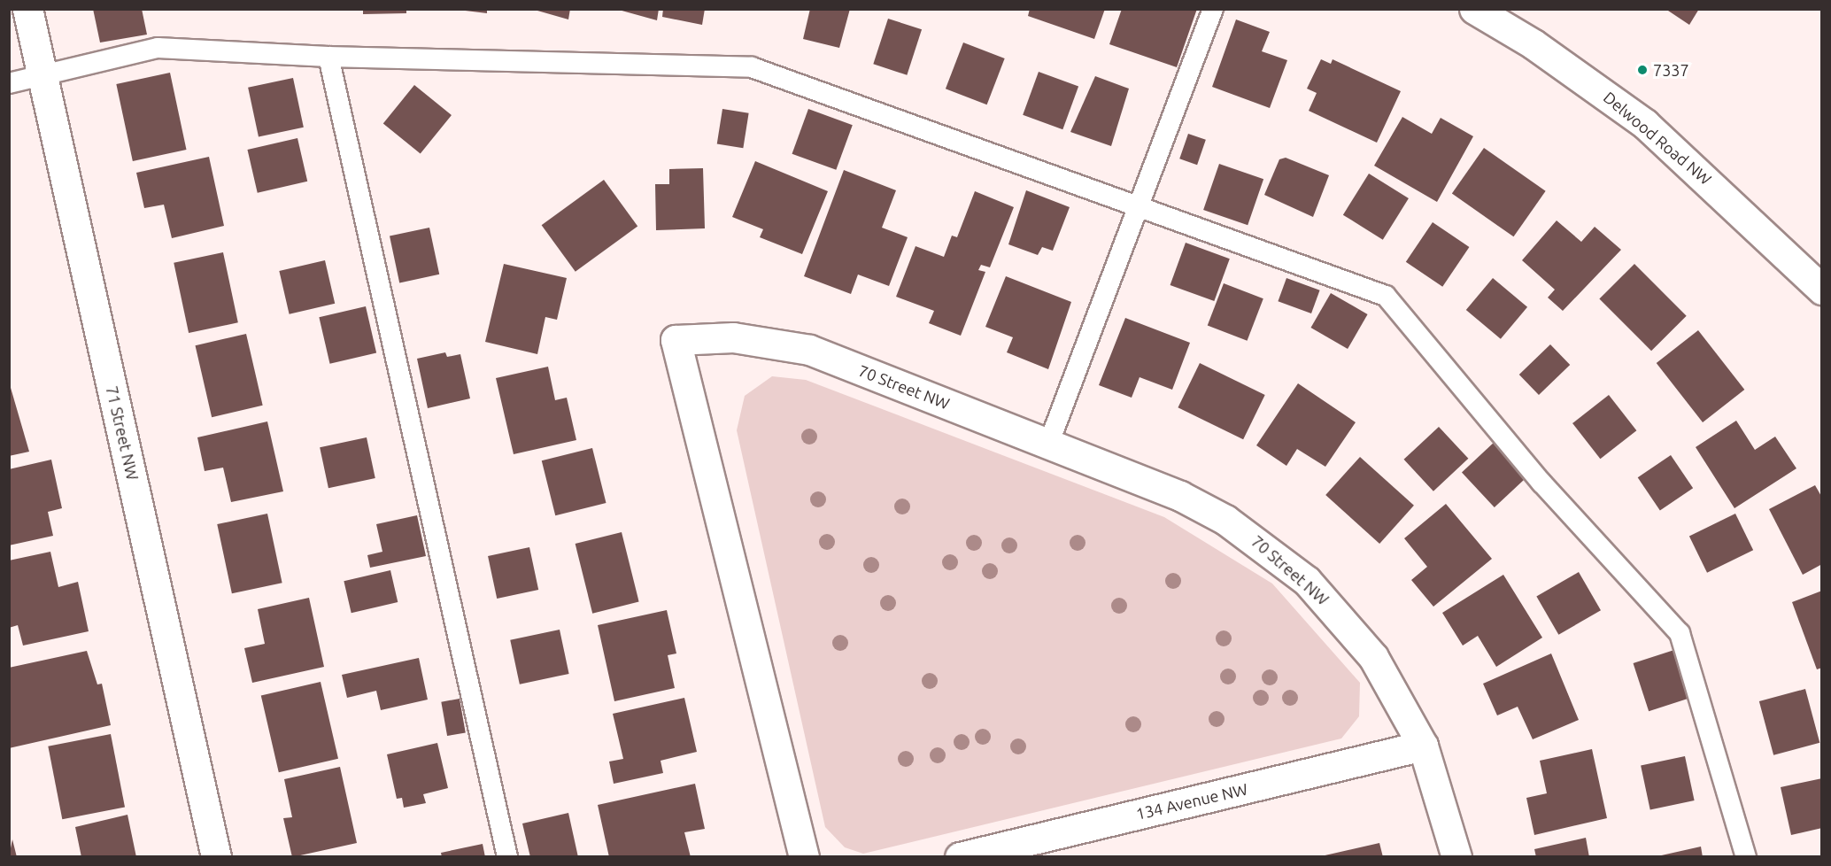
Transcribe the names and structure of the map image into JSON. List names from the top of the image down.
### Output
{
  "streets": {
    "street": [
      "Delwood Road NW",
      "70 Street NW",
      "71 Street NW",
      "134 Avenue NW"
    ]
  },
  "crossings": [
    ["70 Street NW", "134 Avenue NW"]
  ],
  "places": ["7337"]
}
